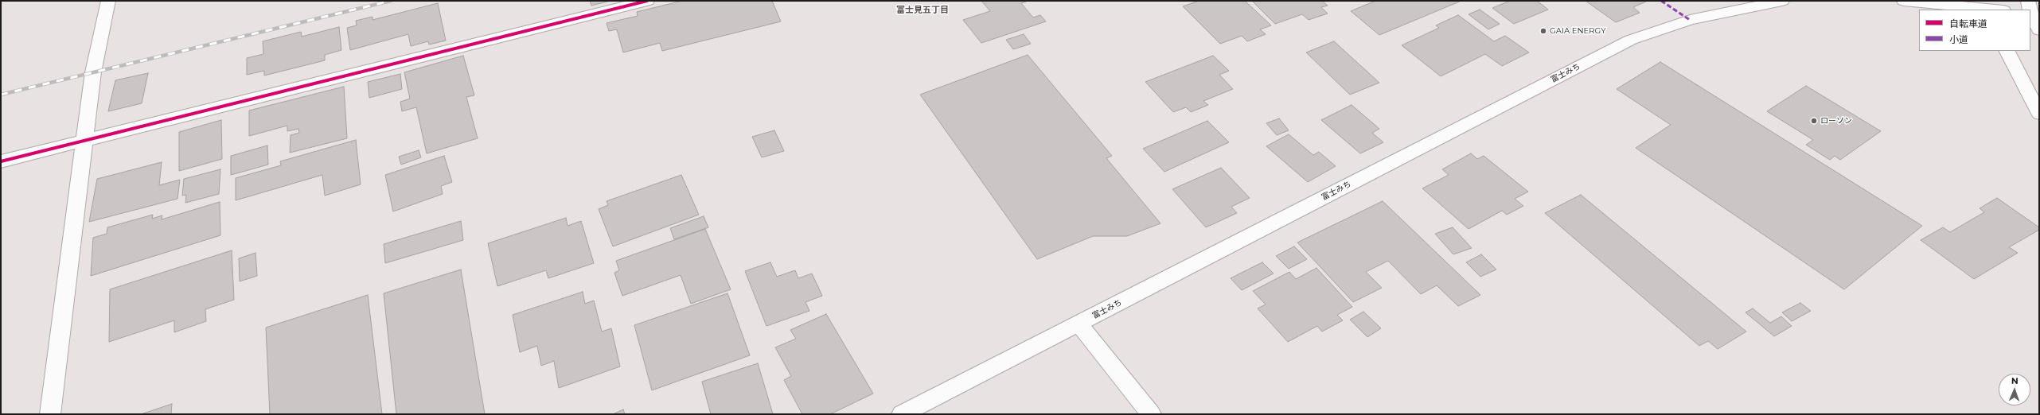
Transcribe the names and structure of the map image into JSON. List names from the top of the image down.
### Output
{
  "streets": {
    "main road": ["富士みち"]
  },
  "districts": ["富士見五丁目"],
  "places": ["GAIA ENERGY", "ローソン"],
  "legend": ["自転車道", "小道"],
  "north": "top"
}
